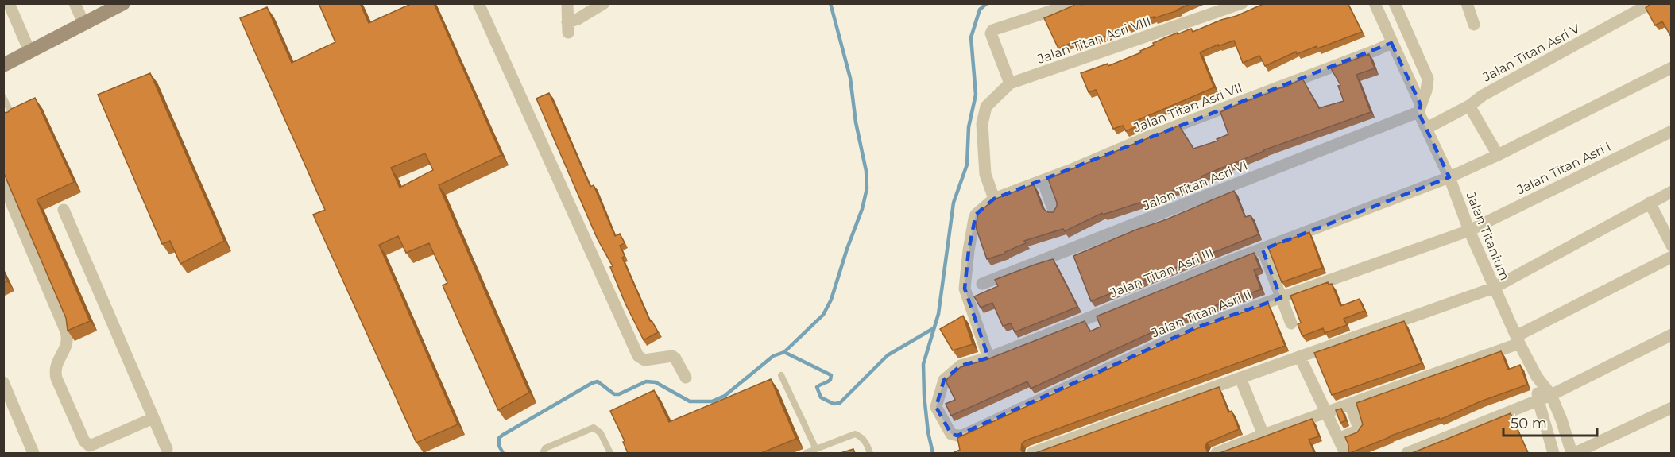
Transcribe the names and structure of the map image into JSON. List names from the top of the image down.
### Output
{
  "streets": {
    "street": [
      "Jalan Titan Asri VIII",
      "Jalan Titan Asri V",
      "Jalan Titan Asri VII",
      "Jalan Titan Asri I",
      "Jalan Titan Asri VI",
      "Jalan Titanium",
      "Jalan Titan Asri III",
      "Jalan Titan Asri II"
    ]
  },
  "crossings": [
    ["Jalan Titan Asri V", "Jalan Titanium"],
    ["Jalan Titan Asri VII", "Jalan Titanium"],
    ["Jalan Titan Asri I", "Jalan Titanium"],
    ["Jalan Titan Asri I", "Jalan Titan Asri II"],
    ["Jalan Titan Asri VI", "Jalan Titanium"],
    ["Jalan Titanium", "Jalan Titan Asri III"],
    ["Jalan Titanium", "Jalan Titan Asri II"],
    ["Jalan Titan Asri III", "Jalan Titan Asri II"]
  ],
  "scale_bar": "50 m"
}
